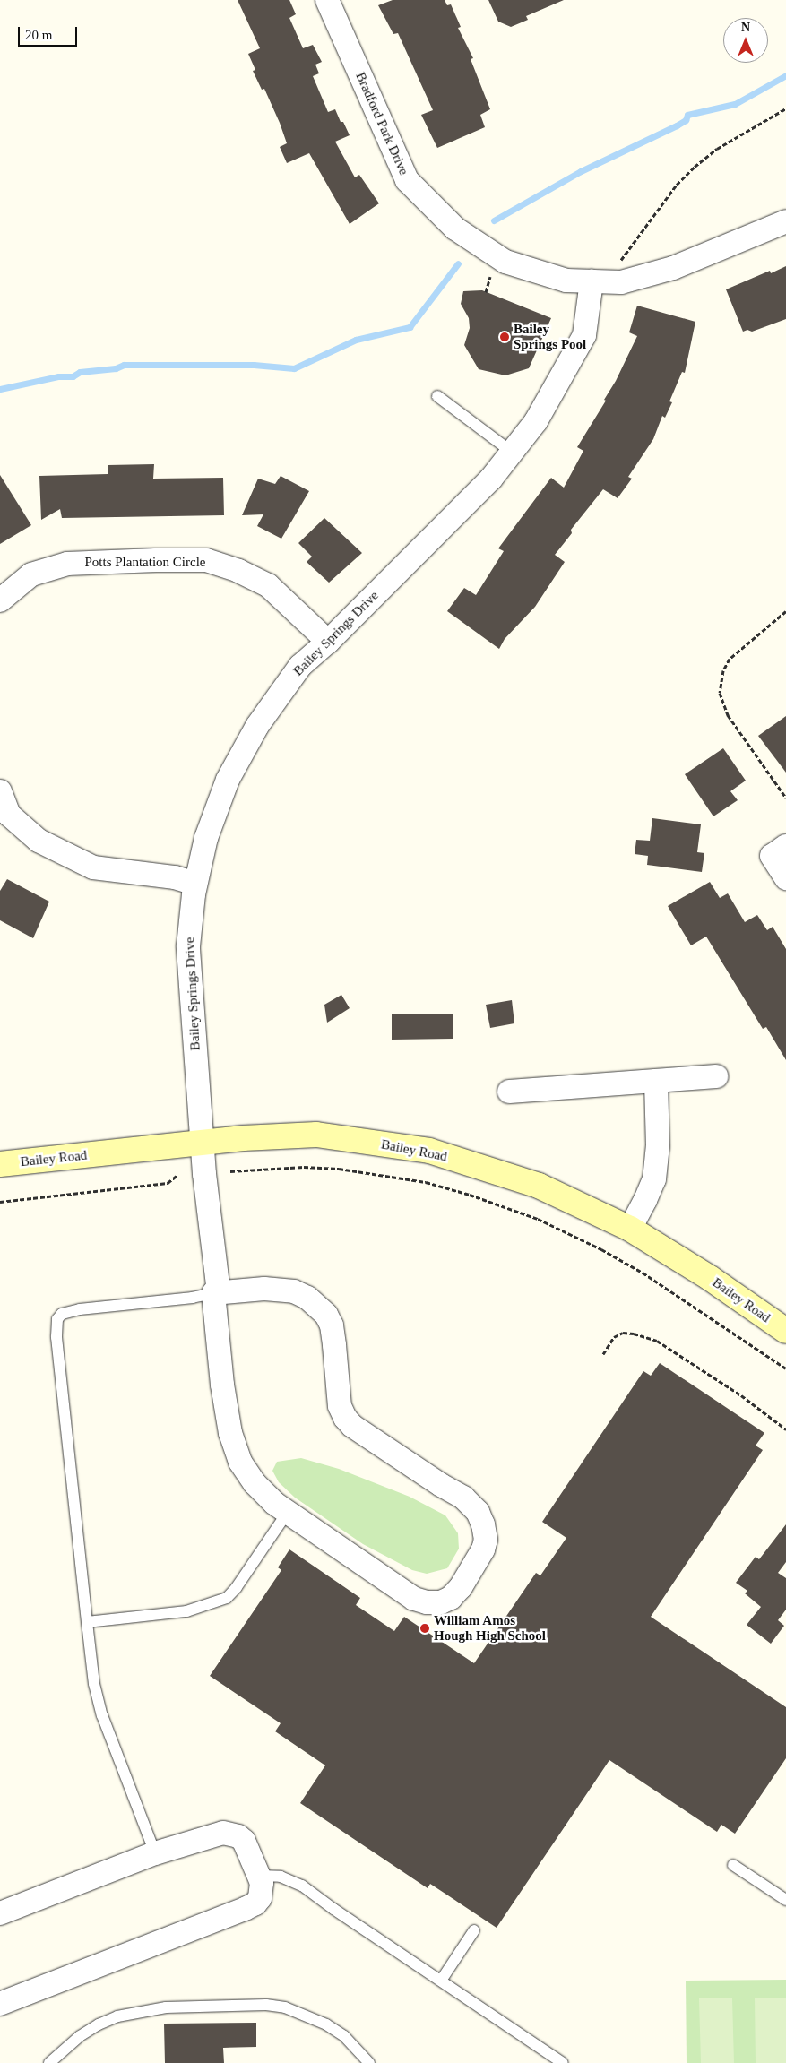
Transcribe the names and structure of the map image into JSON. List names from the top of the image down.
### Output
{
  "streets": {
    "street": [
      "Bradford Park Drive",
      "Potts Plantation Circle",
      "Bailey Springs Drive",
      "Bailey Road"
    ]
  },
  "crossings": [
    ["Bradford Park Drive", "Bailey Springs Drive"],
    ["Potts Plantation Circle", "Bailey Springs Drive"],
    ["Bailey Springs Drive", "Bailey Road"]
  ],
  "places": ["Bailey Springs Pool", "William Amos Hough High School"],
  "scale_bar": "20 m",
  "north": "top"
}
